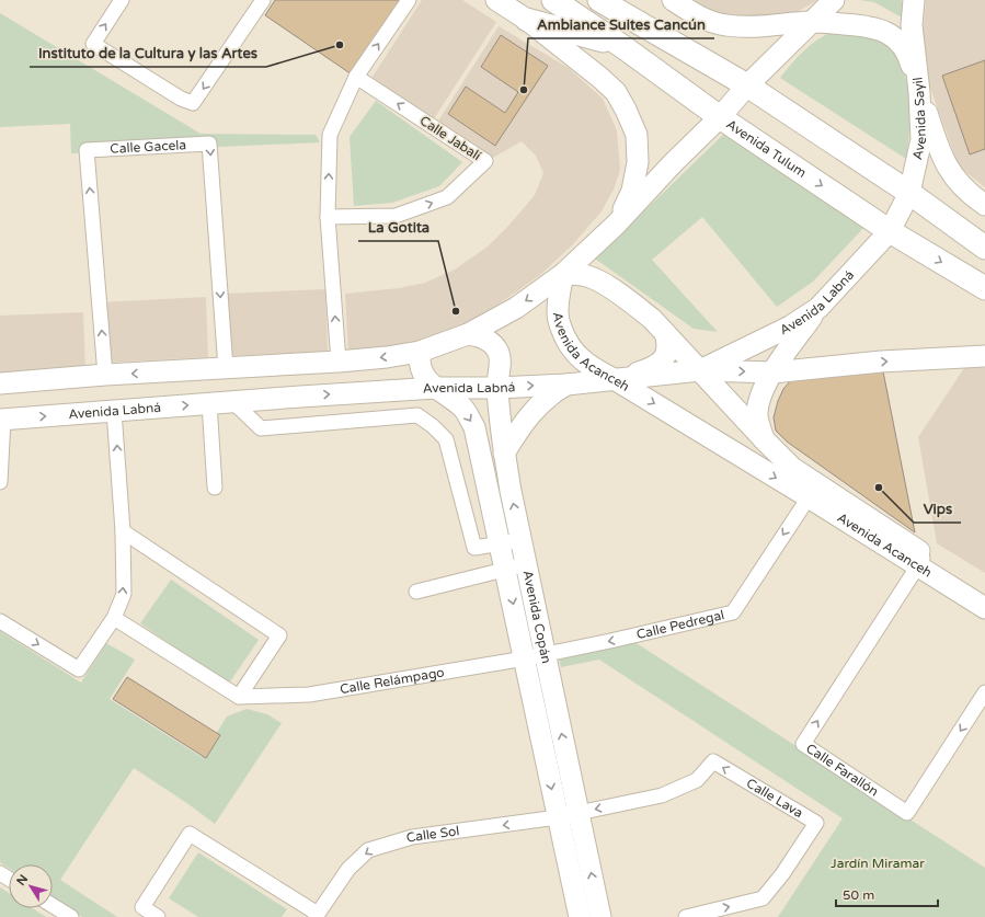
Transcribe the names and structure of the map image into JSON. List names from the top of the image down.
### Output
{
  "streets": {
    "main road": ["Avenida Tulum"],
    "street": [
      "Avenida Sayil",
      "Calle Jabalí",
      "Calle Gacela",
      "Avenida Labná",
      "Avenida Acanceh",
      "Avenida Copán",
      "Calle Pedregal",
      "Calle Relámpago",
      "Calle Farallón",
      "Calle Lava",
      "Calle Sol"
    ]
  },
  "crossings": [
    ["Avenida Sayil", "Avenida Tulum"],
    ["Avenida Sayil", "Avenida Labná"],
    ["Avenida Tulum", "Avenida Labná"],
    ["Avenida Labná", "Avenida Acanceh"],
    ["Avenida Labná", "Avenida Copán"],
    ["Avenida Acanceh", "Calle Pedregal"],
    ["Avenida Acanceh", "Calle Farallón"],
    ["Avenida Copán", "Calle Pedregal"],
    ["Avenida Copán", "Calle Relámpago"],
    ["Avenida Copán", "Calle Lava"],
    ["Avenida Copán", "Calle Sol"],
    ["Calle Pedregal", "Calle Relámpago"],
    ["Calle Lava", "Calle Sol"]
  ],
  "one_way": ["Calle Pedregal", "Calle Sol"],
  "parks": ["Jardín Miramar"],
  "places": [
    "Instituto de la Cultura y las Artes",
    "Ambiance Suites Cancún",
    "La Gotita",
    "Vips"
  ],
  "scale_bar": "50 m",
  "north": "top left"
}
